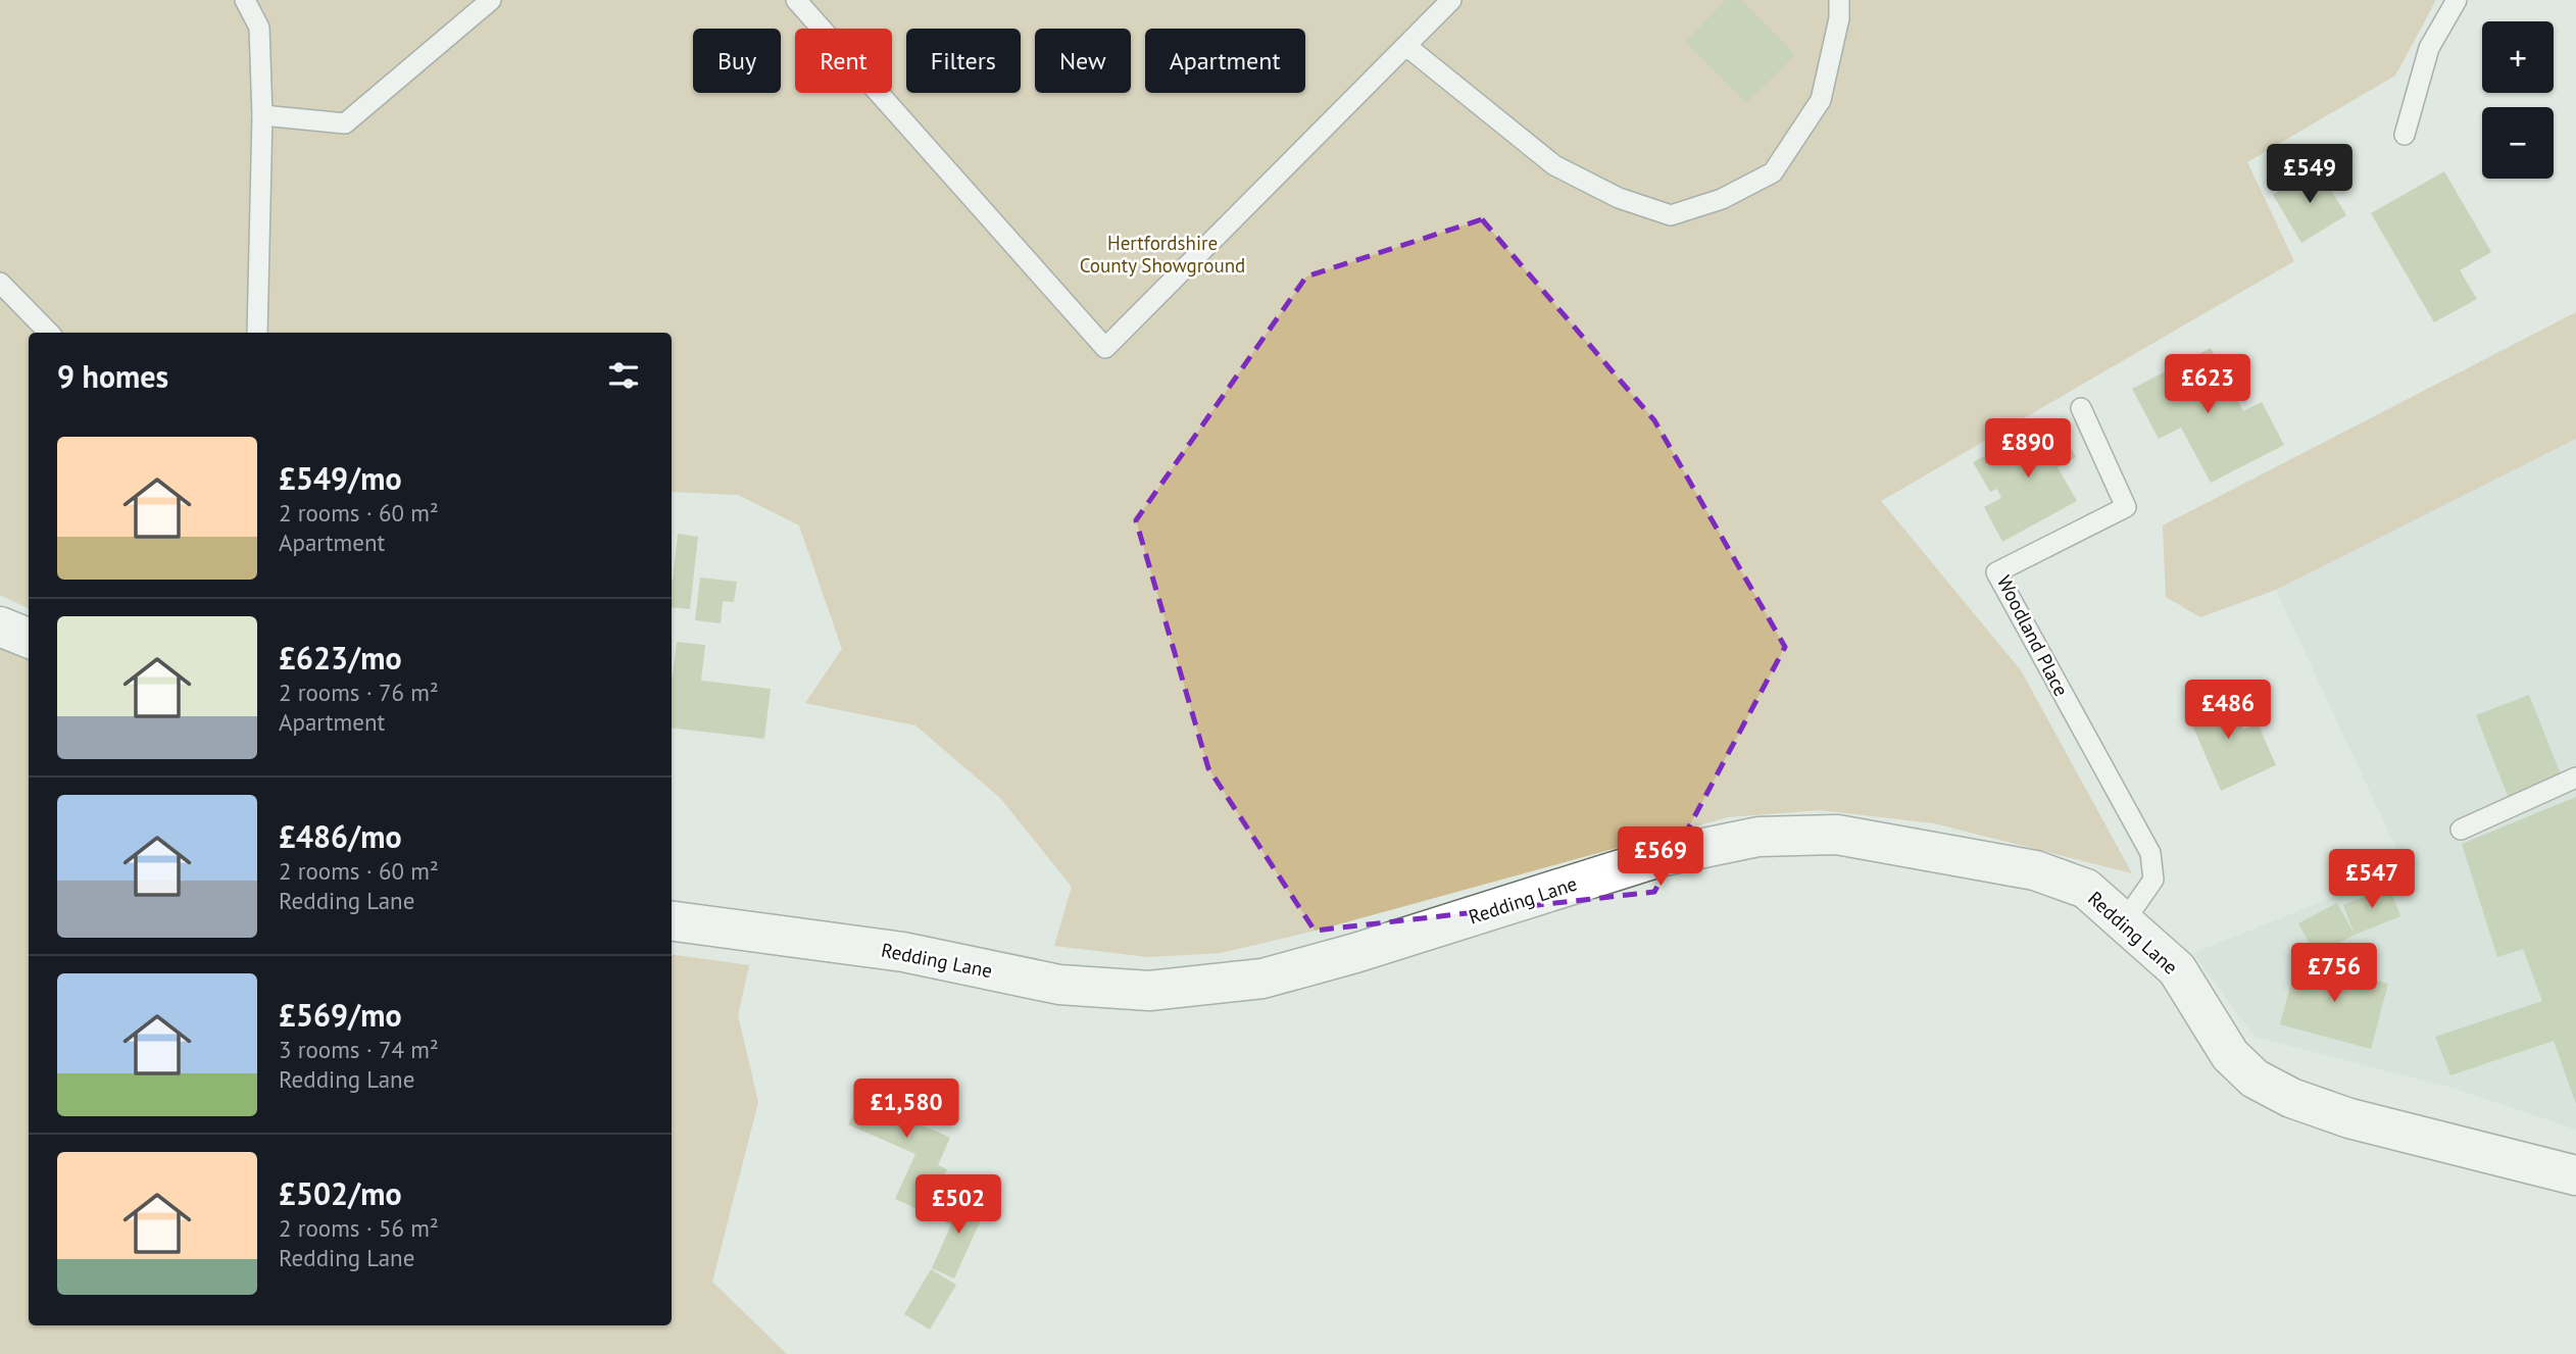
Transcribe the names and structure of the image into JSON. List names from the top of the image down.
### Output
{
  "streets": {
    "street": ["Redding Lane"],
    "lane": ["Woodland Place"]
  },
  "crossings": [
    ["Woodland Place", "Redding Lane"]
  ],
  "parks": ["Hertfordshire County Showground"],
  "page": {
    "map_buttons": ["+", "−"],
    "chip": [
      "Buy",
      "Rent",
      "Filters",
      "New",
      "Apartment"
    ],
    "price": [
      "£549",
      "£623",
      "£890",
      "£486",
      "£569",
      "£547",
      "£756",
      "£1,580",
      "£502"
    ],
    "heading": "9 homes",
    "list": [
      {
        "name": "£549/mo",
        "note": "2 rooms · 60 m² · Apartment"
      },
      {
        "name": "£623/mo",
        "note": "2 rooms · 76 m² · Apartment"
      },
      {
        "name": "£486/mo",
        "note": "2 rooms · 60 m² · Redding Lane"
      },
      {
        "name": "£569/mo",
        "note": "3 rooms · 74 m² · Redding Lane"
      },
      {
        "name": "£502/mo",
        "note": "2 rooms · 56 m² · Redding Lane"
      }
    ]
  }
}
